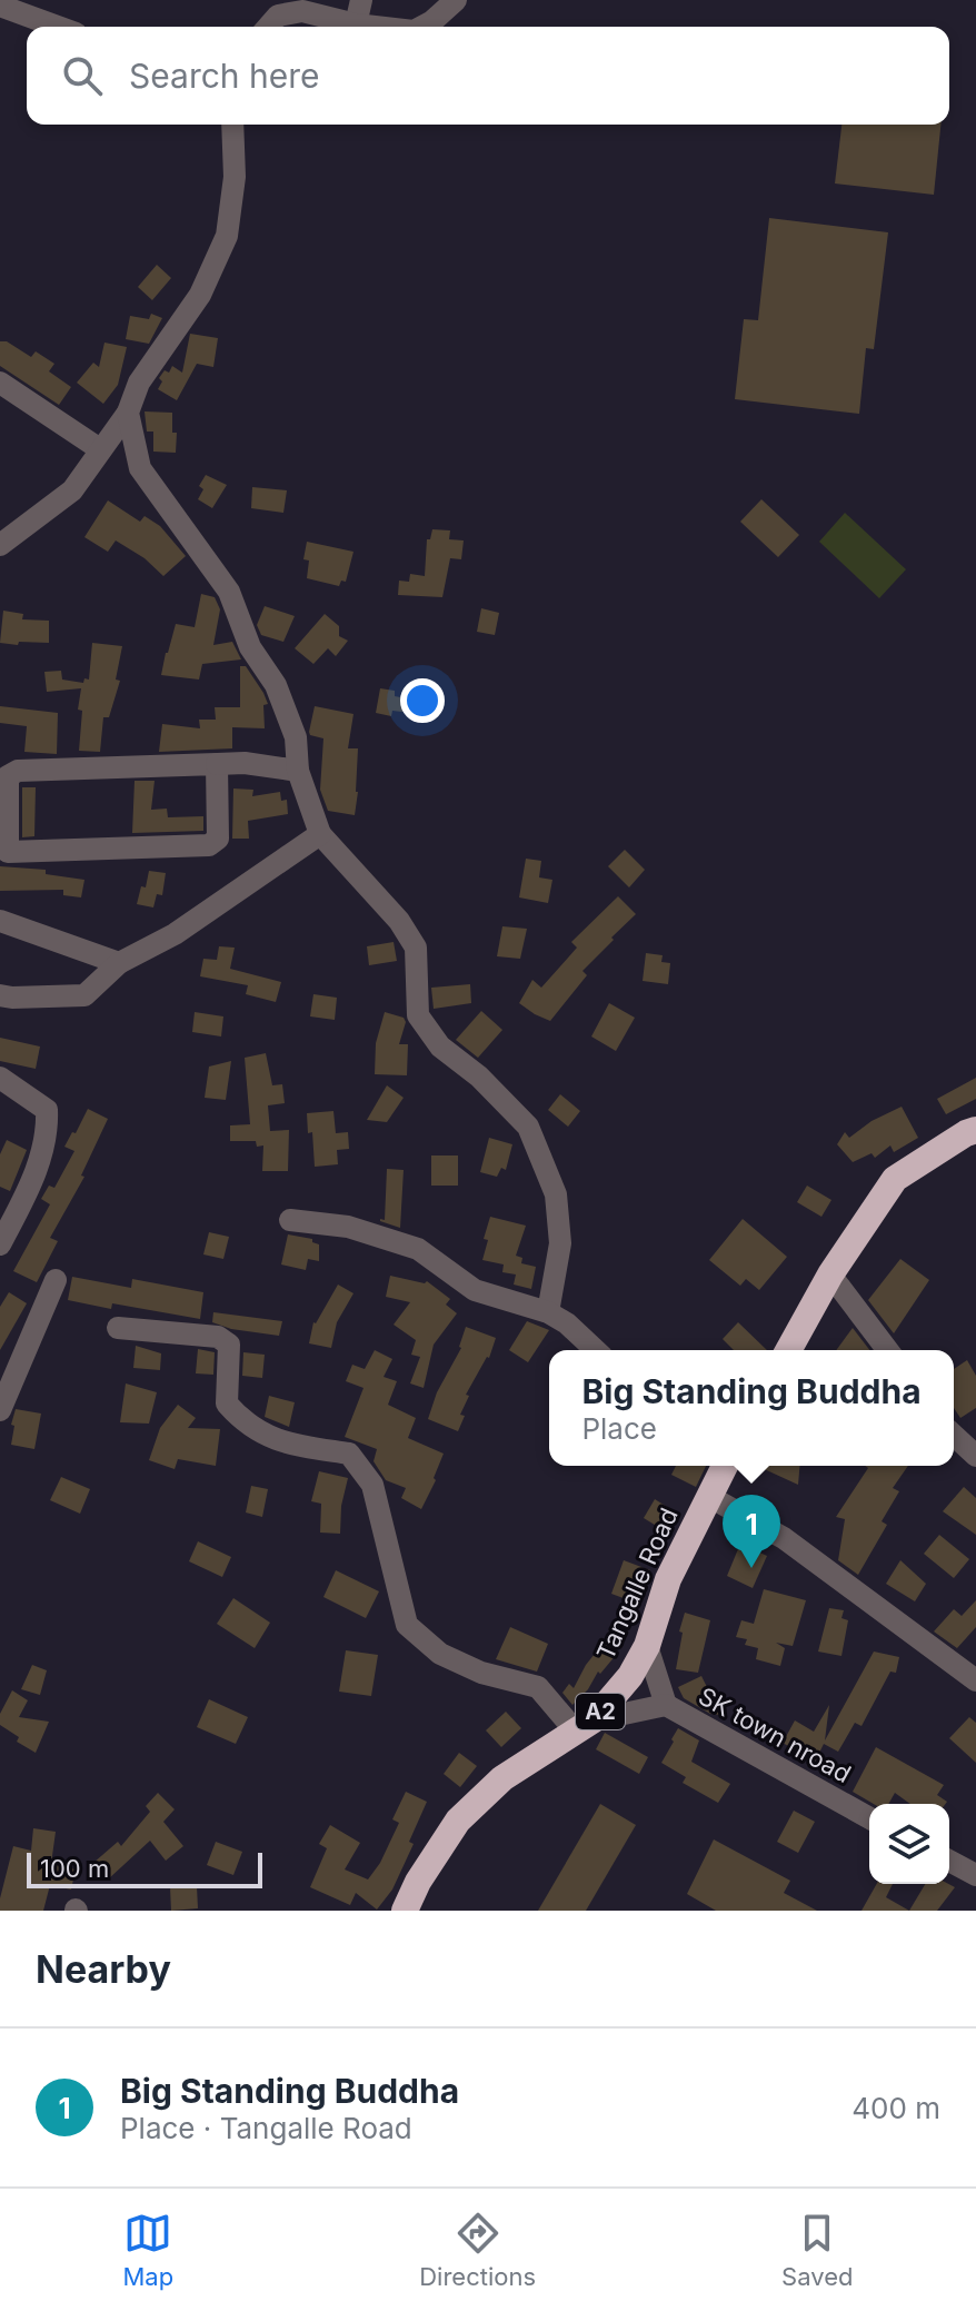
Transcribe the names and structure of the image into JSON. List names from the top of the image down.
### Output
{
  "streets": {
    "highway": ["Tangalle Road", "A2"],
    "street": ["SK town nroad"]
  },
  "crossings": [
    ["Tangalle Road", "SK town nroad"]
  ],
  "scale_bar": "100 m",
  "page": {
    "search": "Search here",
    "popup": ["Big Standing Buddha", "Place"],
    "pins": "1",
    "scale": "100 m",
    "heading": "Nearby",
    "list": [
      {
        "mark": "1",
        "name": "Big Standing Buddha",
        "note": "Place · Tangalle Road",
        "value": "400 m"
      }
    ],
    "nav": ["Map", "Directions", "Saved"]
  }
}
